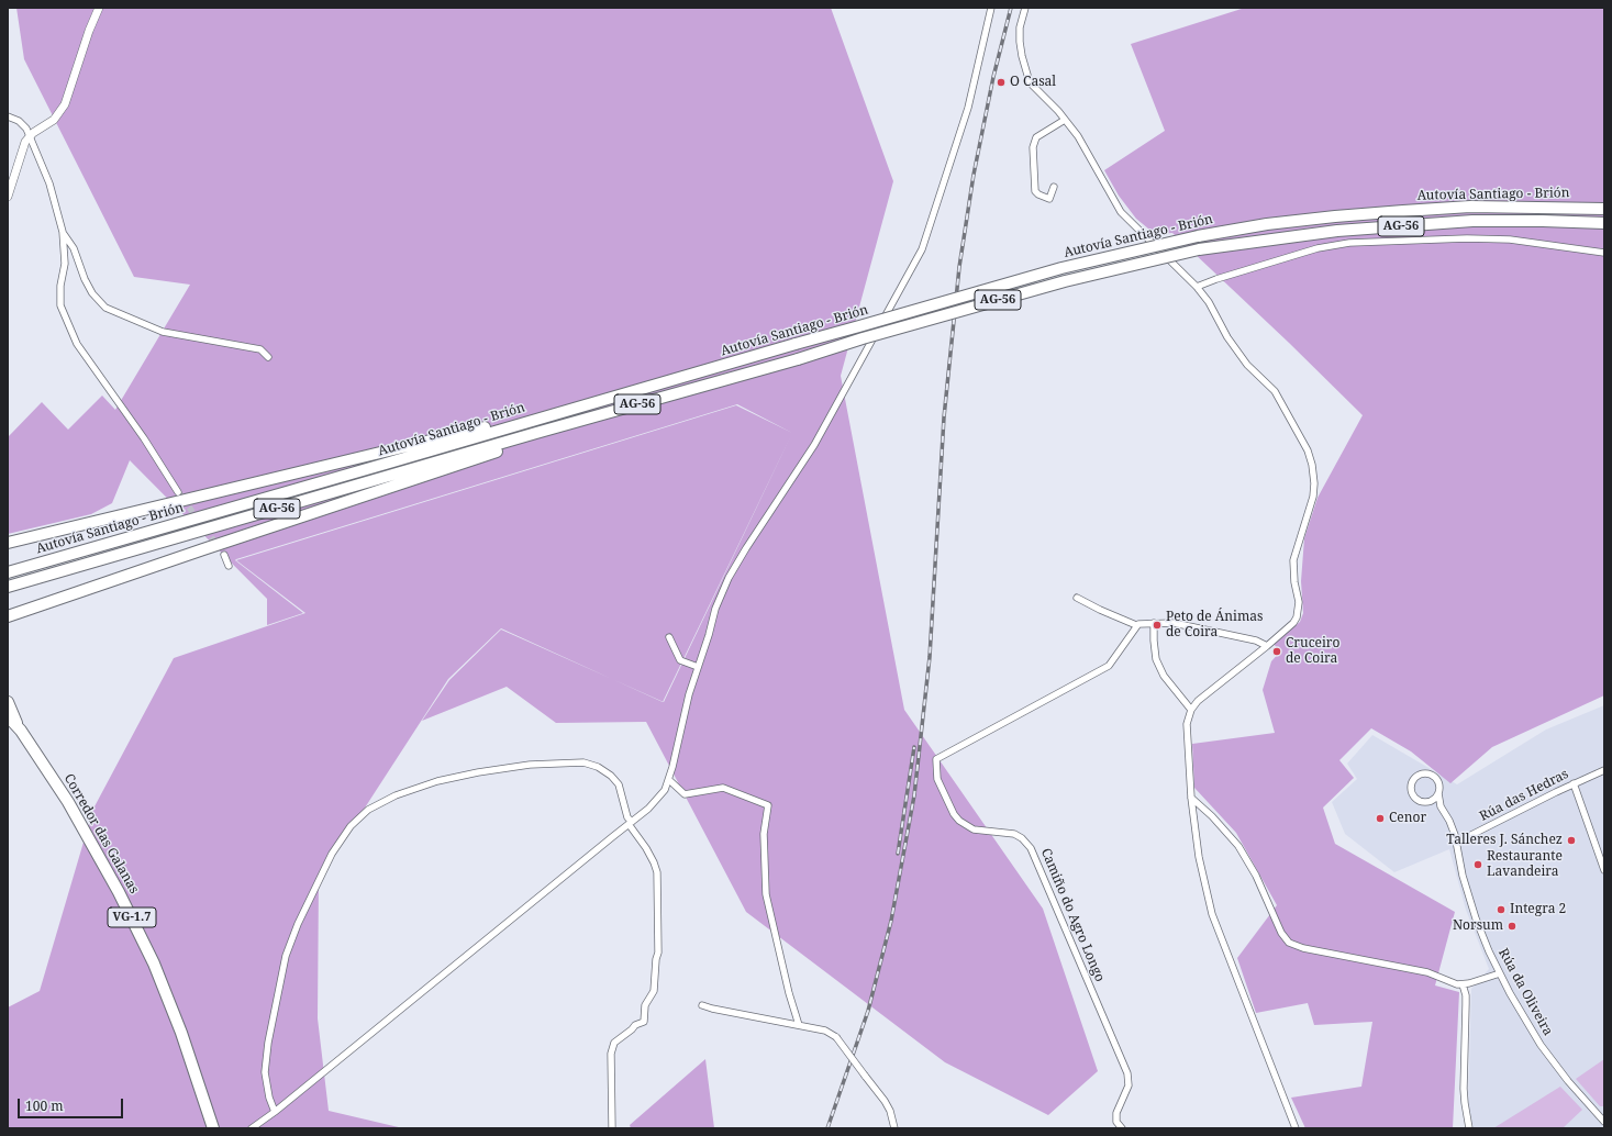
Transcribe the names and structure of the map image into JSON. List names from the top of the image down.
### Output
{
  "streets": {
    "highway": [
      "Autovía Santiago - Brión",
      "AG-56",
      "Corredor das Galanas",
      "VG-1.7"
    ],
    "street": ["Rúa das Hedras", "Camiño do Agro Longo", "Rúa da Oliveira"]
  },
  "crossings": [
    ["Rúa das Hedras", "Rúa da Oliveira"],
    ["Corredor das Galanas", "VG-1.7"]
  ],
  "places": [
    "O Casal",
    "Peto de Ánimas de Coira",
    "Cruceiro de Coira",
    "Cenor",
    "Talleres J. Sánchez",
    "Restaurante Lavandeira",
    "Integra 2",
    "Norsum"
  ],
  "scale_bar": "100 m"
}
